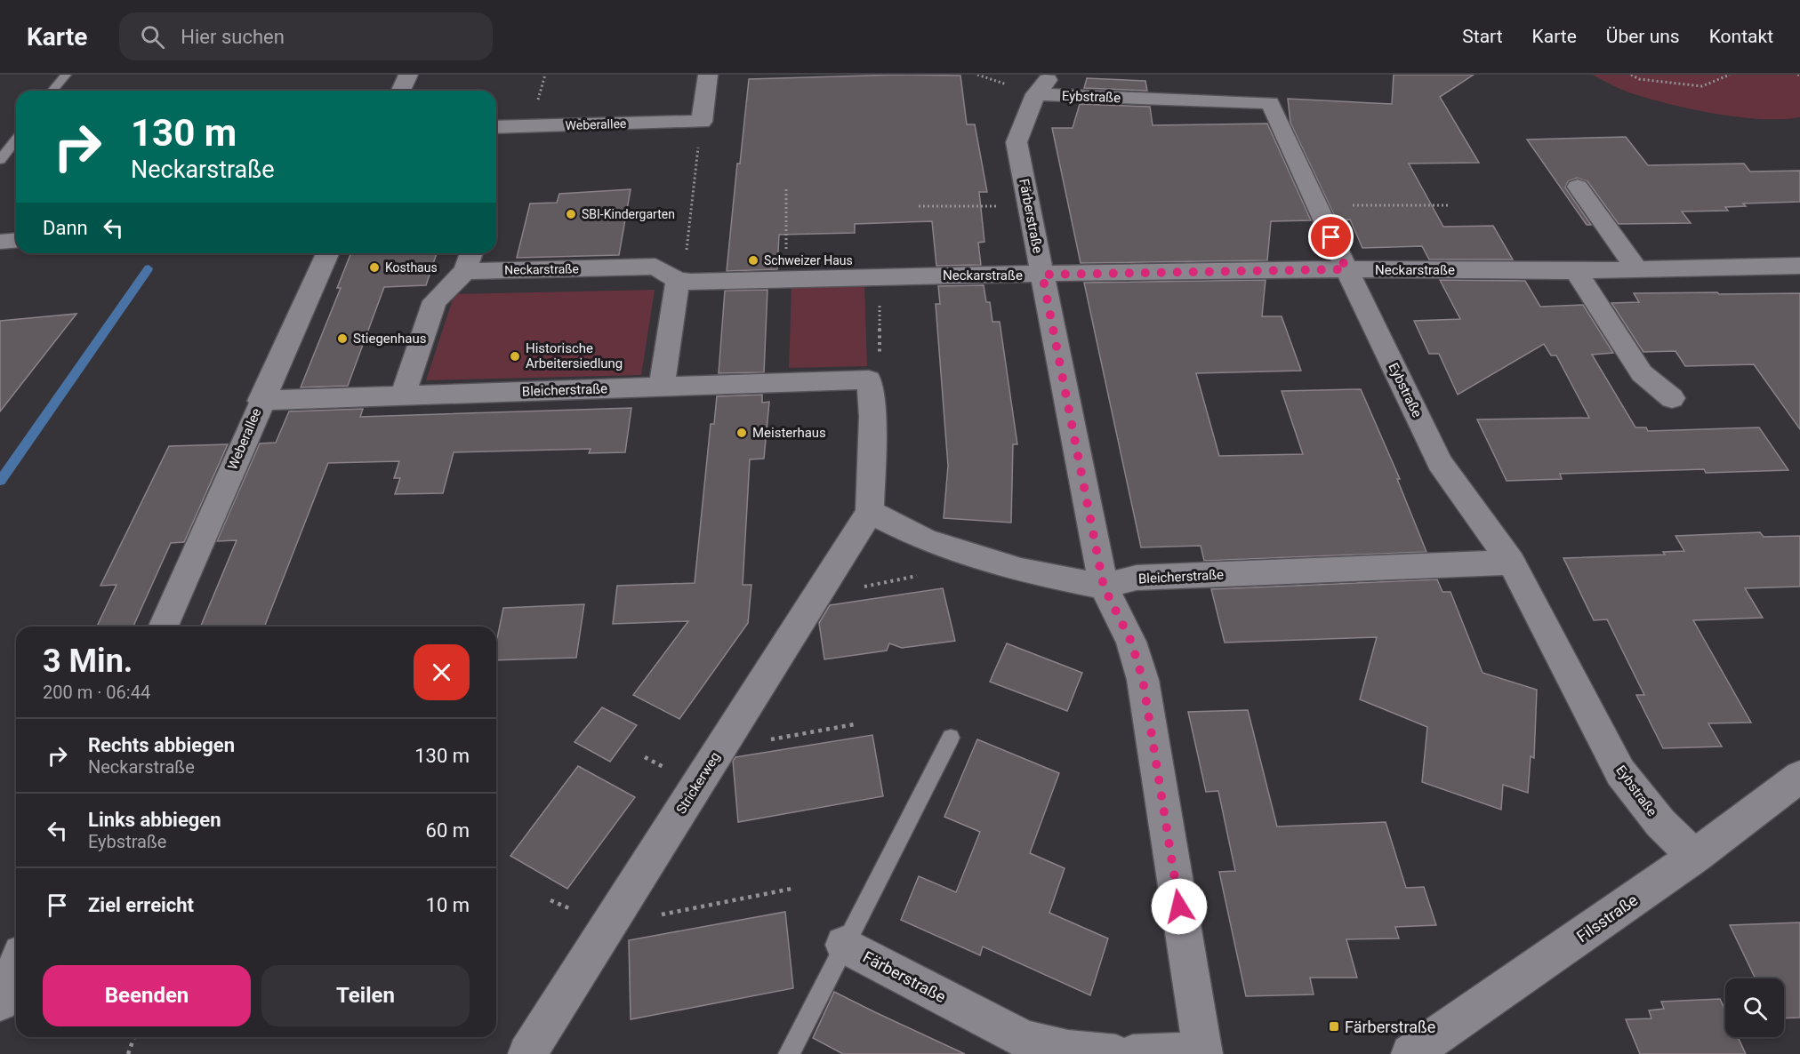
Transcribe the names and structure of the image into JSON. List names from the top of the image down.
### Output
{
  "streets": {
    "street": [
      "Eybstraße",
      "Weberallee",
      "Färberstraße",
      "Neckarstraße",
      "Bleicherstraße",
      "Strickerweg",
      "Filsstraße"
    ]
  },
  "crossings": [
    ["Eybstraße", "Färberstraße"],
    ["Eybstraße", "Neckarstraße"],
    ["Eybstraße", "Bleicherstraße"],
    ["Eybstraße", "Filsstraße"],
    ["Weberallee", "Bleicherstraße"],
    ["Färberstraße", "Neckarstraße"],
    ["Färberstraße", "Bleicherstraße"],
    ["Bleicherstraße", "Strickerweg"]
  ],
  "places": {
    "other": [
      "SBI-Kindergarten",
      "Schweizer Haus",
      "Kosthaus",
      "Stiegenhaus",
      "Historische Arbeitersiedlung",
      "Meisterhaus"
    ],
    "transit": ["Färberstraße"]
  },
  "page": {
    "header": "Karte",
    "search": "Hier suchen",
    "nav": [
      "Start",
      "Karte",
      "Über uns",
      "Kontakt"
    ],
    "turn": ["130 m", "Neckarstraße"],
    "then": "Dann",
    "heading": ["3 Min.", "200 m · 06:44"],
    "list": [
      {
        "name": "Rechts abbiegen",
        "note": "Neckarstraße",
        "value": "130 m"
      },
      {
        "name": "Links abbiegen",
        "note": "Eybstraße",
        "value": "60 m"
      },
      {
        "name": "Ziel erreicht",
        "value": "10 m"
      }
    ],
    "buttons": ["Beenden", "Teilen"]
  }
}
